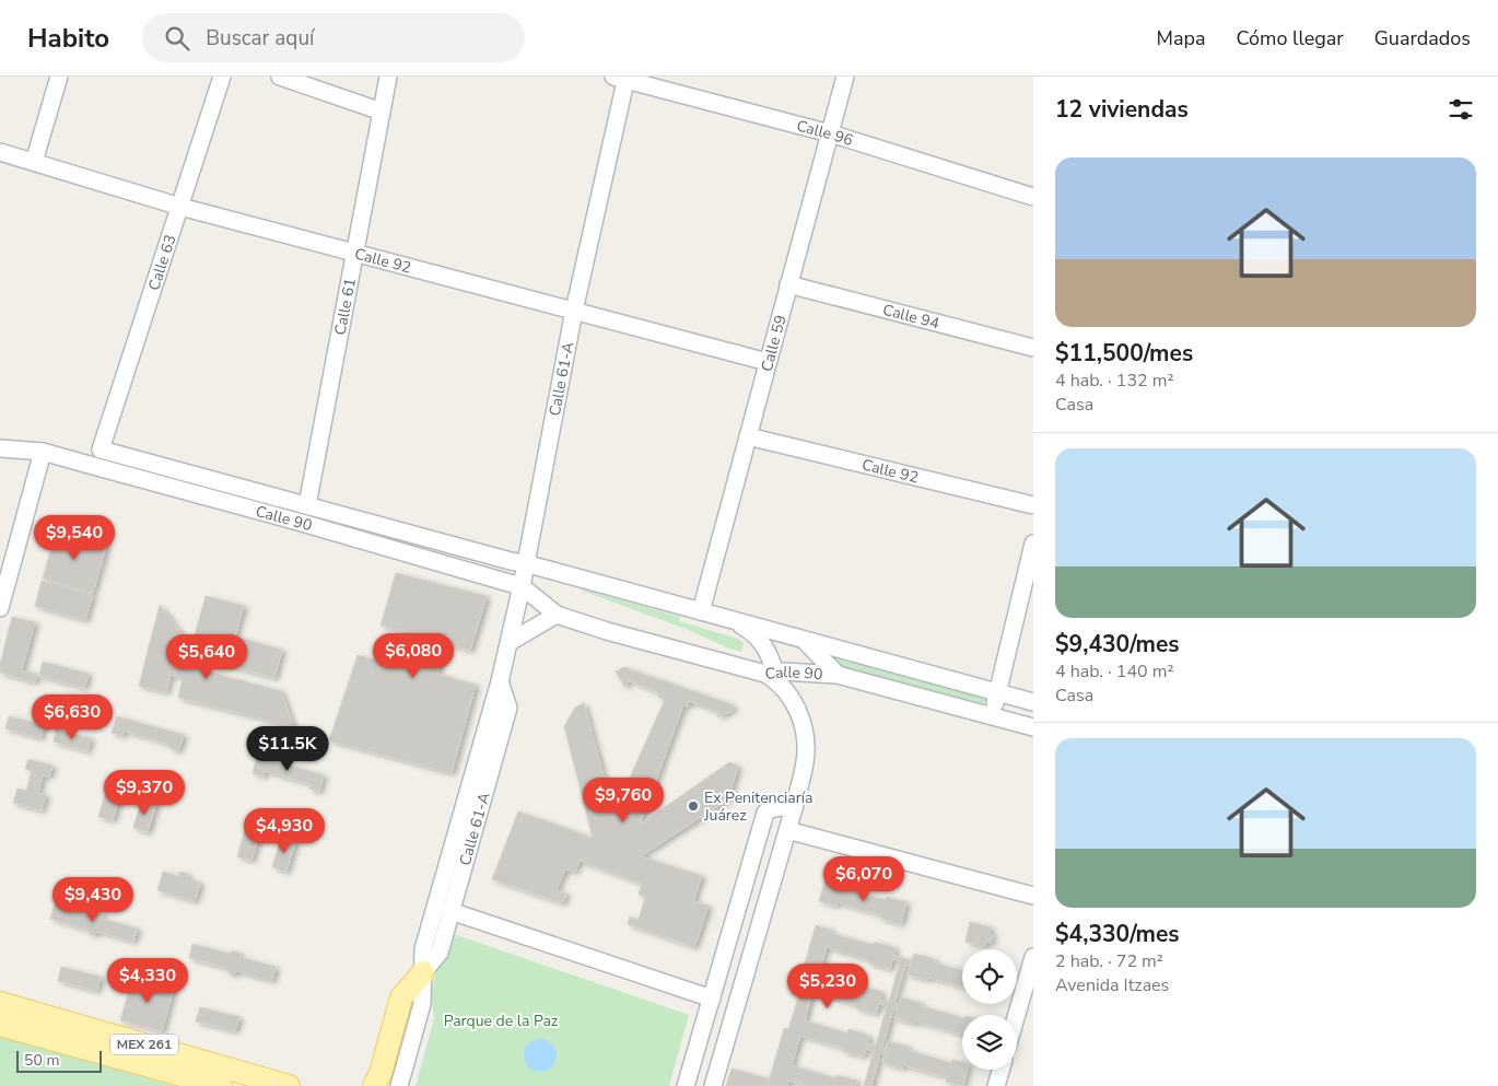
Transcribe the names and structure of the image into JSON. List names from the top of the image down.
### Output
{
  "streets": {
    "main road": ["MEX 261"],
    "street": [
      "Calle 96",
      "Calle 92",
      "Calle 63",
      "Calle 61",
      "Calle 94",
      "Calle 59",
      "Calle 61-A",
      "Calle 90"
    ]
  },
  "crossings": [
    ["Calle 96", "Calle 59"],
    ["Calle 96", "Calle 61-A"],
    ["Calle 92", "Calle 63"],
    ["Calle 92", "Calle 61"],
    ["Calle 92", "Calle 59"],
    ["Calle 92", "Calle 61-A"],
    ["Calle 63", "Calle 90"],
    ["Calle 61", "Calle 90"],
    ["Calle 94", "Calle 59"],
    ["Calle 59", "Calle 90"],
    ["Calle 61-A", "Calle 90"]
  ],
  "parks": ["Parque de la Paz"],
  "places": ["Ex Penitenciaría Juárez"],
  "scale_bar": "50 m",
  "page": {
    "header": "Habito",
    "search": "Buscar aquí",
    "nav": ["Mapa", "Cómo llegar", "Guardados"],
    "heading": "12 viviendas",
    "list": [
      {
        "name": "$11,500/mes",
        "note": "4 hab. · 132 m² · Casa"
      },
      {
        "name": "$9,430/mes",
        "note": "4 hab. · 140 m² · Casa"
      },
      {
        "name": "$4,330/mes",
        "note": "2 hab. · 72 m² · Avenida Itzaes"
      }
    ],
    "price": [
      "$9,540",
      "$6,080",
      "$5,640",
      "$6,630",
      "$11.5K",
      "$9,370",
      "$9,760",
      "$4,930",
      "$6,070",
      "$9,430",
      "$4,330",
      "$5,230"
    ],
    "scale": "50 m"
  }
}
